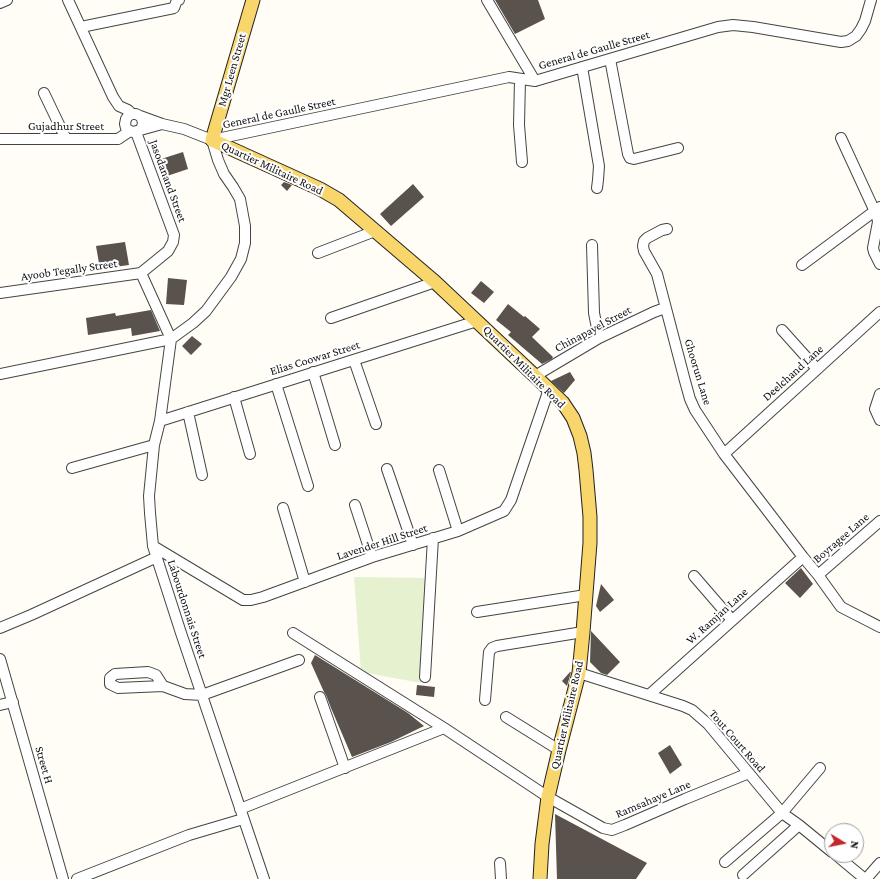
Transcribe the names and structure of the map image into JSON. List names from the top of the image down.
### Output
{
  "streets": {
    "main road": ["Mgr Leen Street", "Quartier Militaire Road"],
    "street": [
      "General de Gaulle Street",
      "Gujadhur Street",
      "Jasodanand Street",
      "Ayoob Tegally Street",
      "Chinapayel Street",
      "Elias Coowar Street",
      "Ghoorun Lane",
      "Deelchand Lane",
      "Boyragee Lane",
      "Lavender Hill Street",
      "Labourdonnais Street",
      "W. Ramjan Lane",
      "Tout Court Road",
      "Street H",
      "Ramsahaye Lane"
    ]
  },
  "crossings": [
    ["General de Gaulle Street", "Mgr Leen Street"],
    ["General de Gaulle Street", "Quartier Militaire Road"],
    ["Mgr Leen Street", "Quartier Militaire Road"],
    ["Gujadhur Street", "Quartier Militaire Road"],
    ["Gujadhur Street", "Jasodanand Street"],
    ["Quartier Militaire Road", "Jasodanand Street"],
    ["Quartier Militaire Road", "Chinapayel Street"],
    ["Quartier Militaire Road", "Elias Coowar Street"],
    ["Quartier Militaire Road", "Lavender Hill Street"],
    ["Quartier Militaire Road", "Tout Court Road"],
    ["Quartier Militaire Road", "Ramsahaye Lane"],
    ["Jasodanand Street", "Ayoob Tegally Street"],
    ["Chinapayel Street", "Ghoorun Lane"],
    ["Elias Coowar Street", "Labourdonnais Street"],
    ["Ghoorun Lane", "Deelchand Lane"],
    ["Ghoorun Lane", "Boyragee Lane"],
    ["Ghoorun Lane", "W. Ramjan Lane"],
    ["Lavender Hill Street", "Labourdonnais Street"],
    ["W. Ramjan Lane", "Tout Court Road"],
    ["Tout Court Road", "Ramsahaye Lane"]
  ],
  "north": "right"
}
